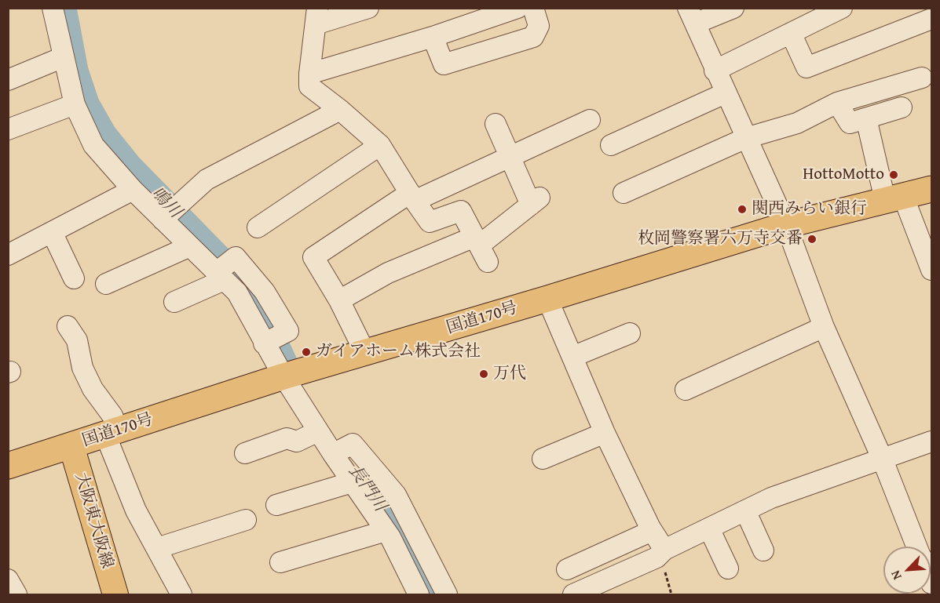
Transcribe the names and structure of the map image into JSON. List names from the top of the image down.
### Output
{
  "streets": {
    "highway": ["国道170号"],
    "main road": ["大阪東大阪線"]
  },
  "crossings": [
    ["国道170号", "大阪東大阪線"]
  ],
  "water": ["鳴川", "長門川"],
  "places": [
    "HottoMotto",
    "関西みらい銀行",
    "枚岡警察署六万寺交番",
    "ガイアホーム株式会社",
    "万代"
  ],
  "north": "bottom left"
}
